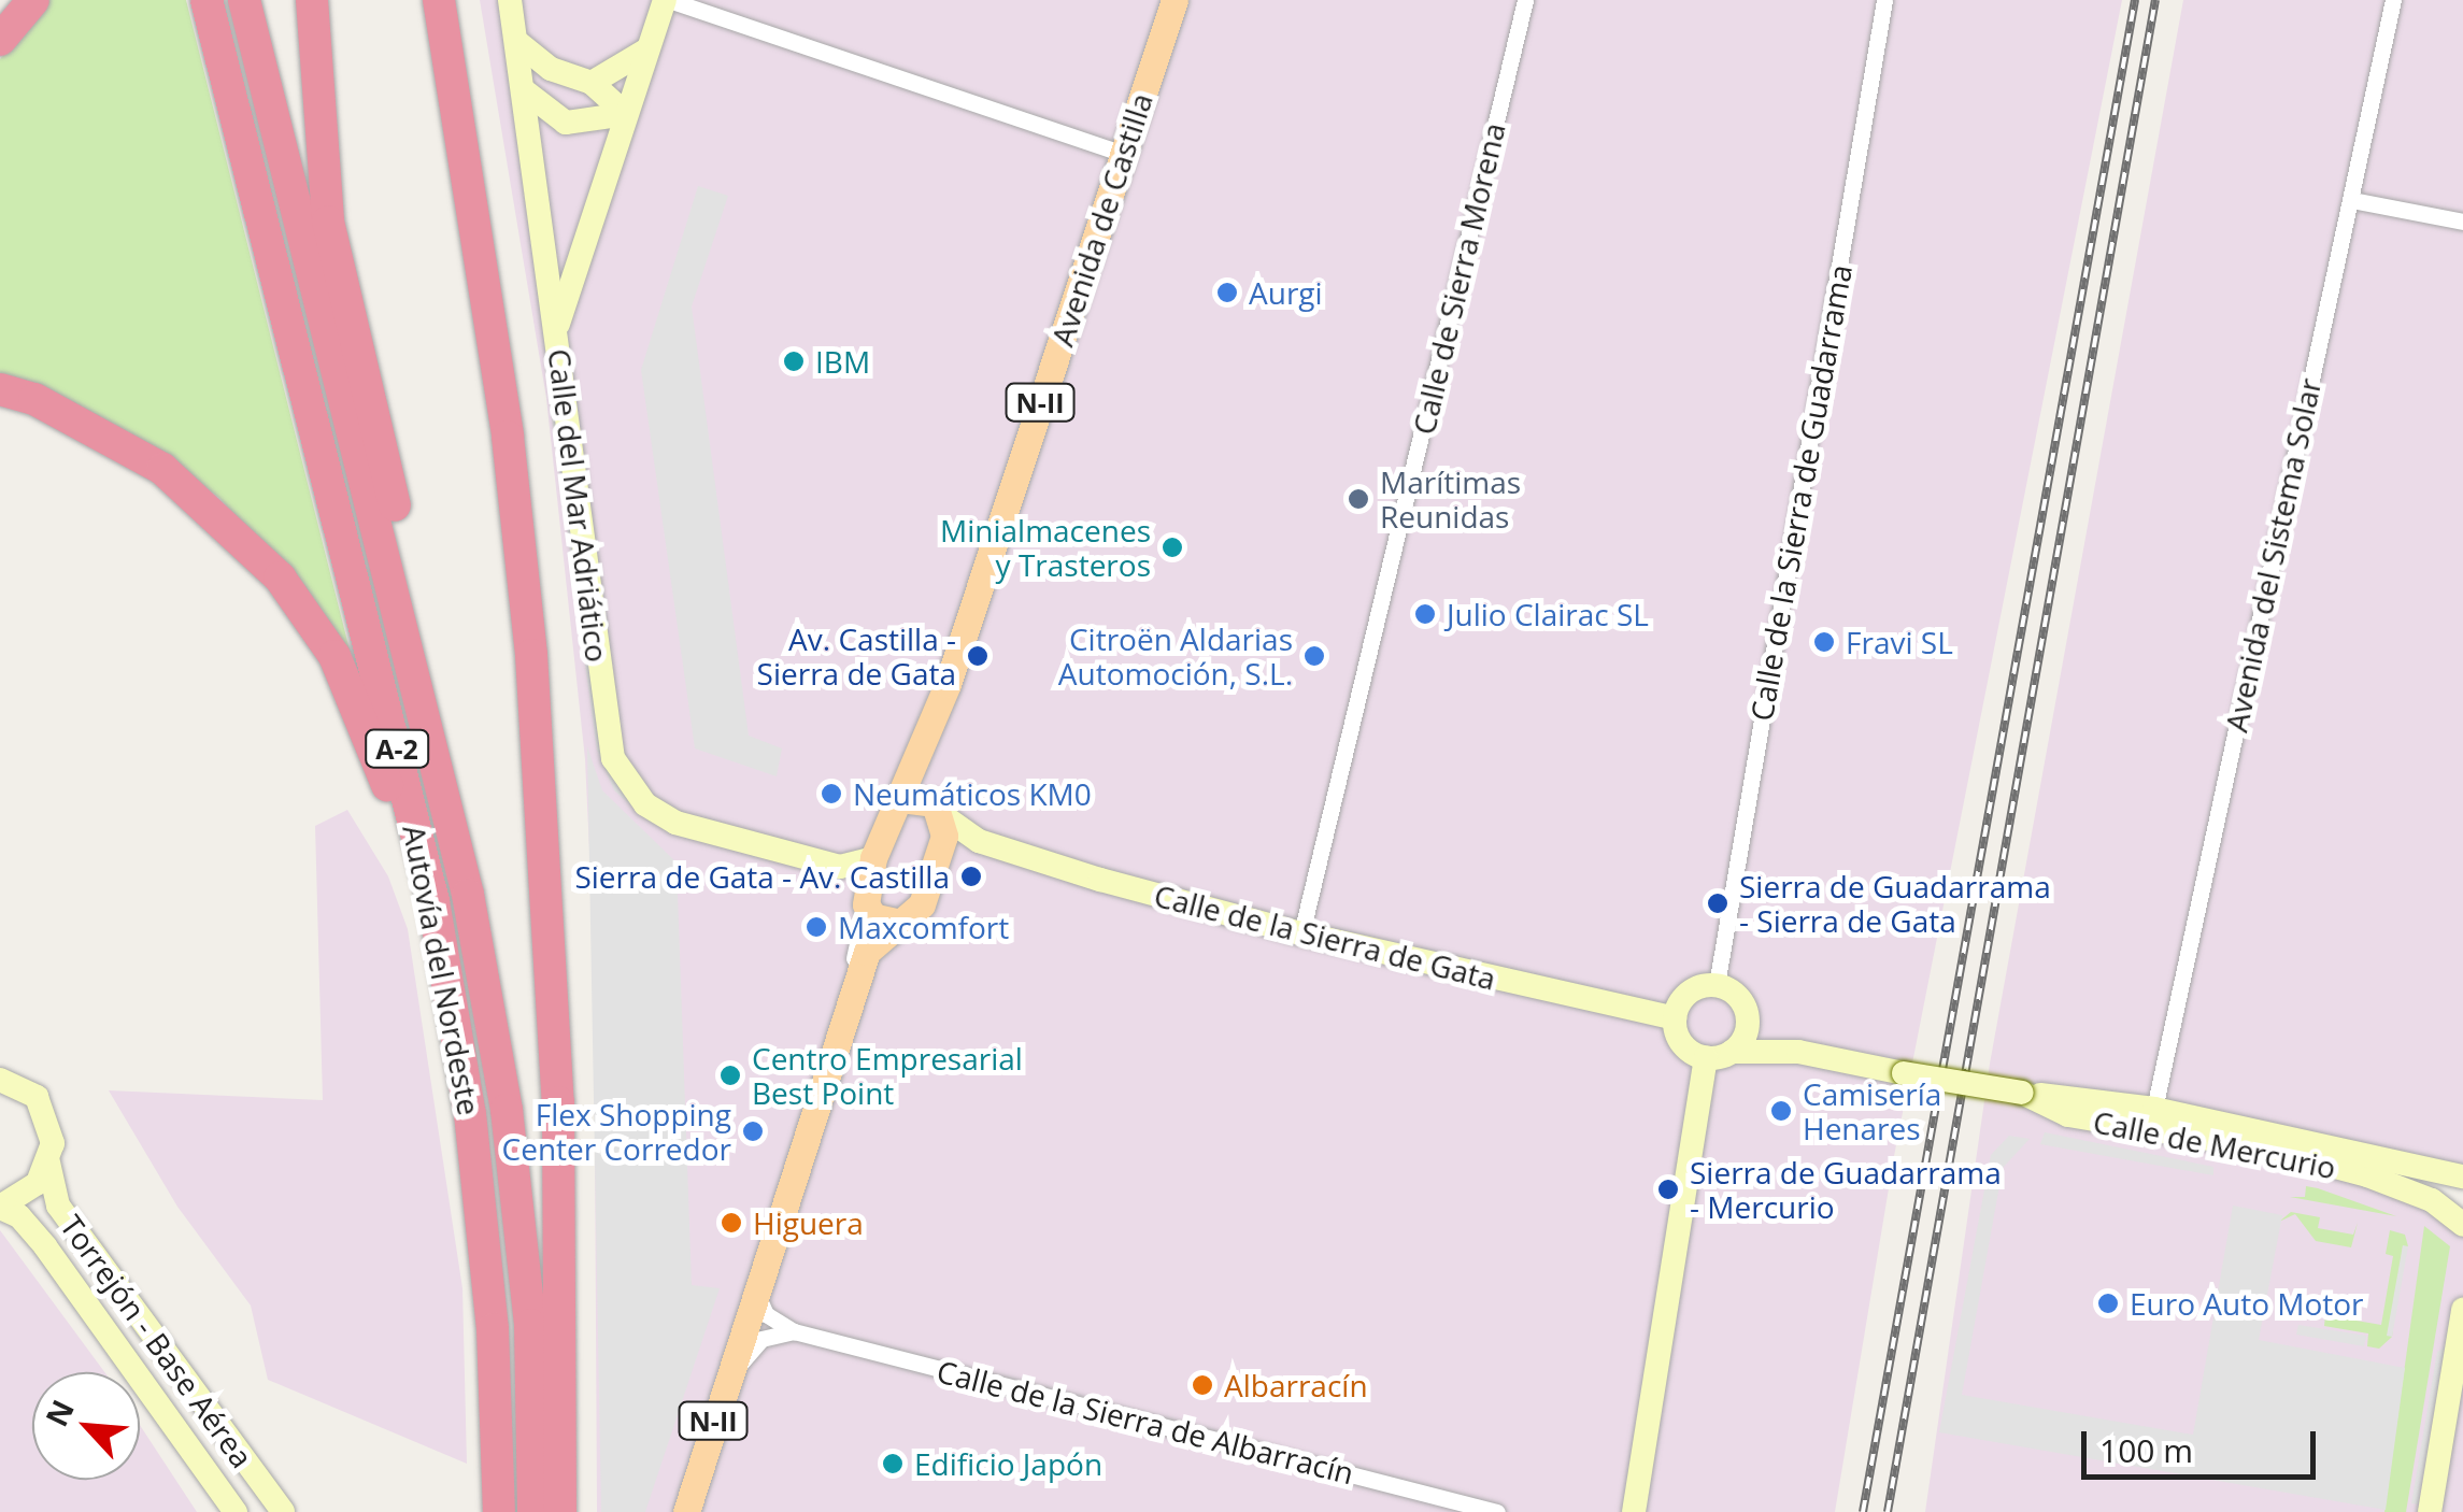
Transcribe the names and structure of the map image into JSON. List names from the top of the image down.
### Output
{
  "streets": {
    "highway": ["A-2", "Autovía del Nordeste"],
    "main road": ["Avenida de Castilla", "N-II"],
    "street": [
      "Calle de Sierra Morena",
      "Calle de la Sierra de Guadarrama",
      "Calle del Mar Adriático",
      "Avenida del Sistema Solar",
      "Calle de la Sierra de Gata",
      "Calle de Mercurio",
      "Torrejón - Base Aérea",
      "Calle de la Sierra de Albarracín"
    ]
  },
  "crossings": [
    ["Avenida de Castilla", "N-II"],
    ["Avenida de Castilla", "Calle de la Sierra de Gata"],
    ["Calle de Sierra Morena", "Calle de la Sierra de Gata"],
    ["N-II", "Calle del Mar Adriático"],
    ["N-II", "Calle de la Sierra de Gata"],
    ["Calle de la Sierra de Guadarrama", "Calle de la Sierra de Gata"],
    ["Avenida del Sistema Solar", "Calle de Mercurio"]
  ],
  "places": [
    "Aurgi",
    "IBM",
    "Marítimas Reunidas",
    "Minialmacenes y Trasteros",
    "Julio Clairac SL",
    "Fravi SL",
    "Av. Castilla - Sierra de Gata",
    "Citroën Aldarias Automoción, S.L.",
    "Neumáticos KM0",
    "Sierra de Gata - Av. Castilla",
    "Sierra de Guadarrama - Sierra de Gata",
    "Maxcomfort",
    "Centro Empresarial Best Point",
    "Camisería Henares",
    "Flex Shopping Center Corredor",
    "Sierra de Guadarrama - Mercurio",
    "Higuera",
    "Euro Auto Motor",
    "Albarracín",
    "Edificio Japón"
  ],
  "scale_bar": "100 m",
  "north": "top left"
}
